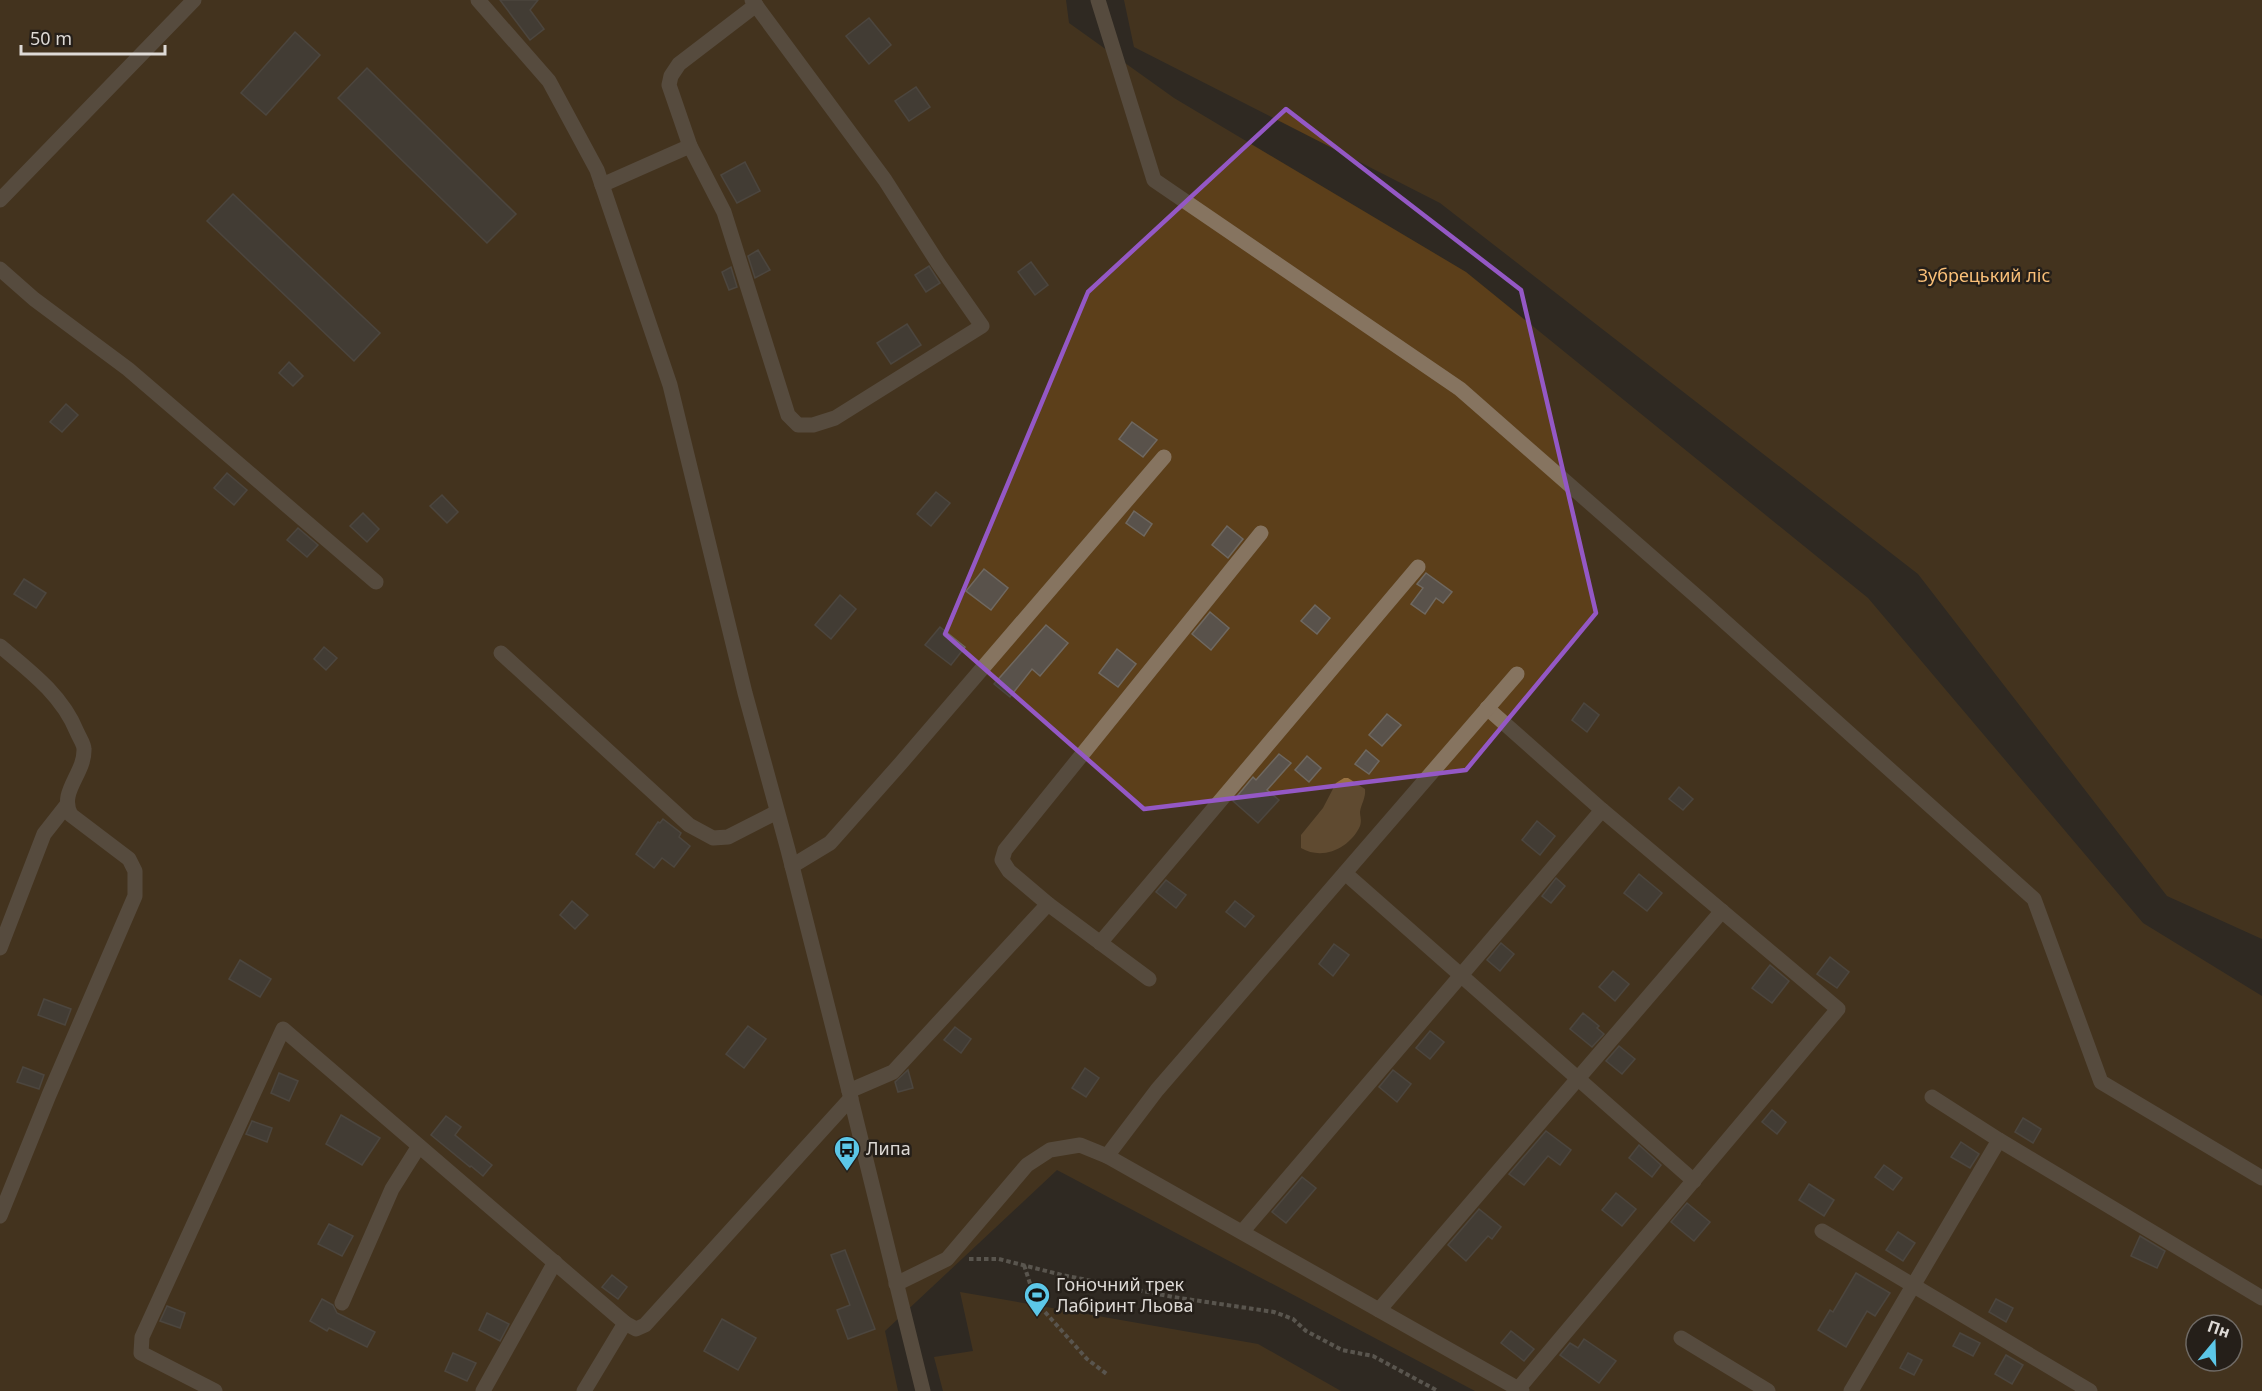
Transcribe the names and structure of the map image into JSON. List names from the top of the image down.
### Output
{
  "parks": ["Зубрецький ліс"],
  "places": {
    "bus stop": ["Липа"],
    "sports": ["Гоночний трек Лабіринт Льова"]
  },
  "scale_bar": "50 m",
  "north": "top"
}
